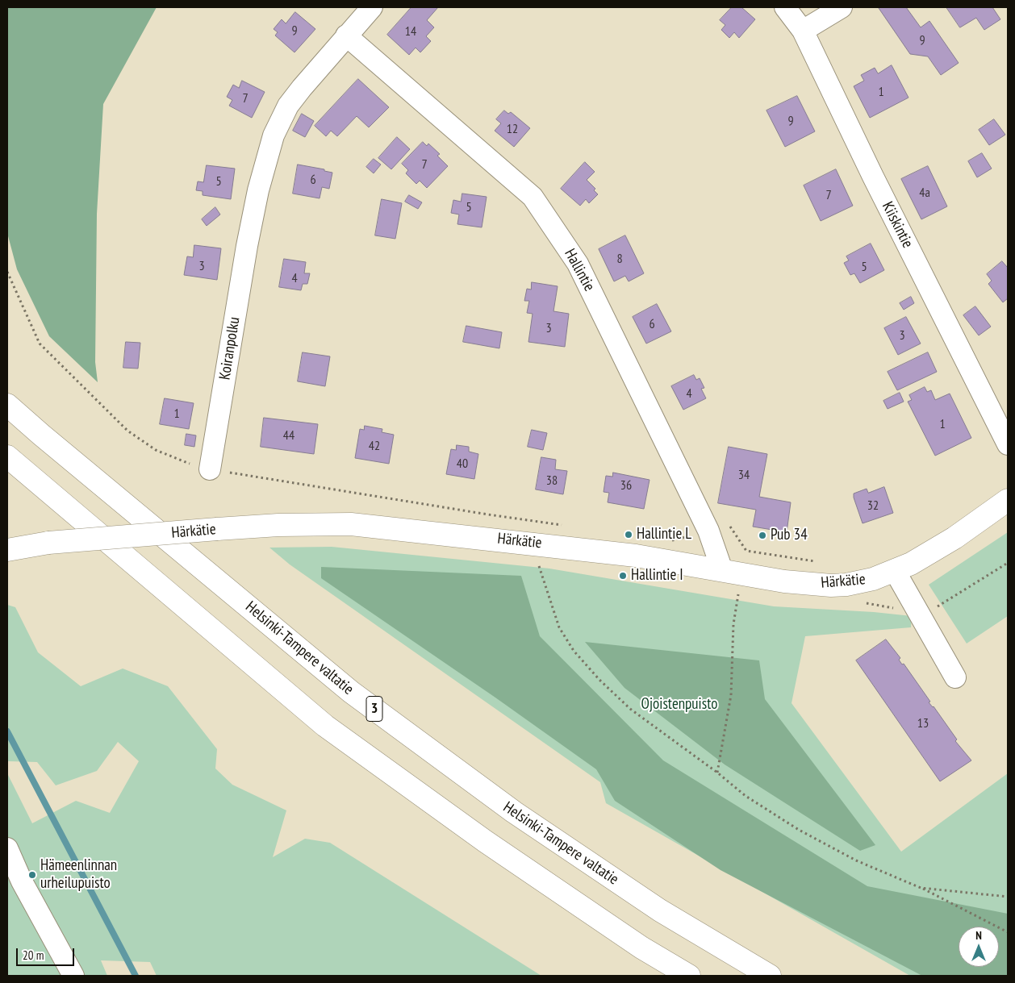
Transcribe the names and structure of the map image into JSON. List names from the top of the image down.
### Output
{
  "streets": {
    "main road": ["Härkätie", "Helsinki-Tampere valtatie", "3"],
    "street": ["Kiiskintie", "Hallintie", "Koiranpolku"]
  },
  "crossings": [
    ["Hallintie", "Koiranpolku"],
    ["Hallintie", "Härkätie"]
  ],
  "parks": ["Ojoistenpuisto"],
  "places": [
    "Hallintie L",
    "Pub 34",
    "Hallintie I",
    "Hämeenlinnan urheilupuisto"
  ],
  "house_numbers": [
    "9",
    "14",
    "9",
    "1",
    "7",
    "9",
    "12",
    "7",
    "6",
    "5",
    "4a",
    "7",
    "5",
    "8",
    "3",
    "5",
    "4",
    "6",
    "3",
    "3",
    "4",
    "1",
    "1",
    "44",
    "42",
    "40",
    "34",
    "38",
    "36",
    "32",
    "13"
  ],
  "scale_bar": "20 m",
  "north": "top"
}
